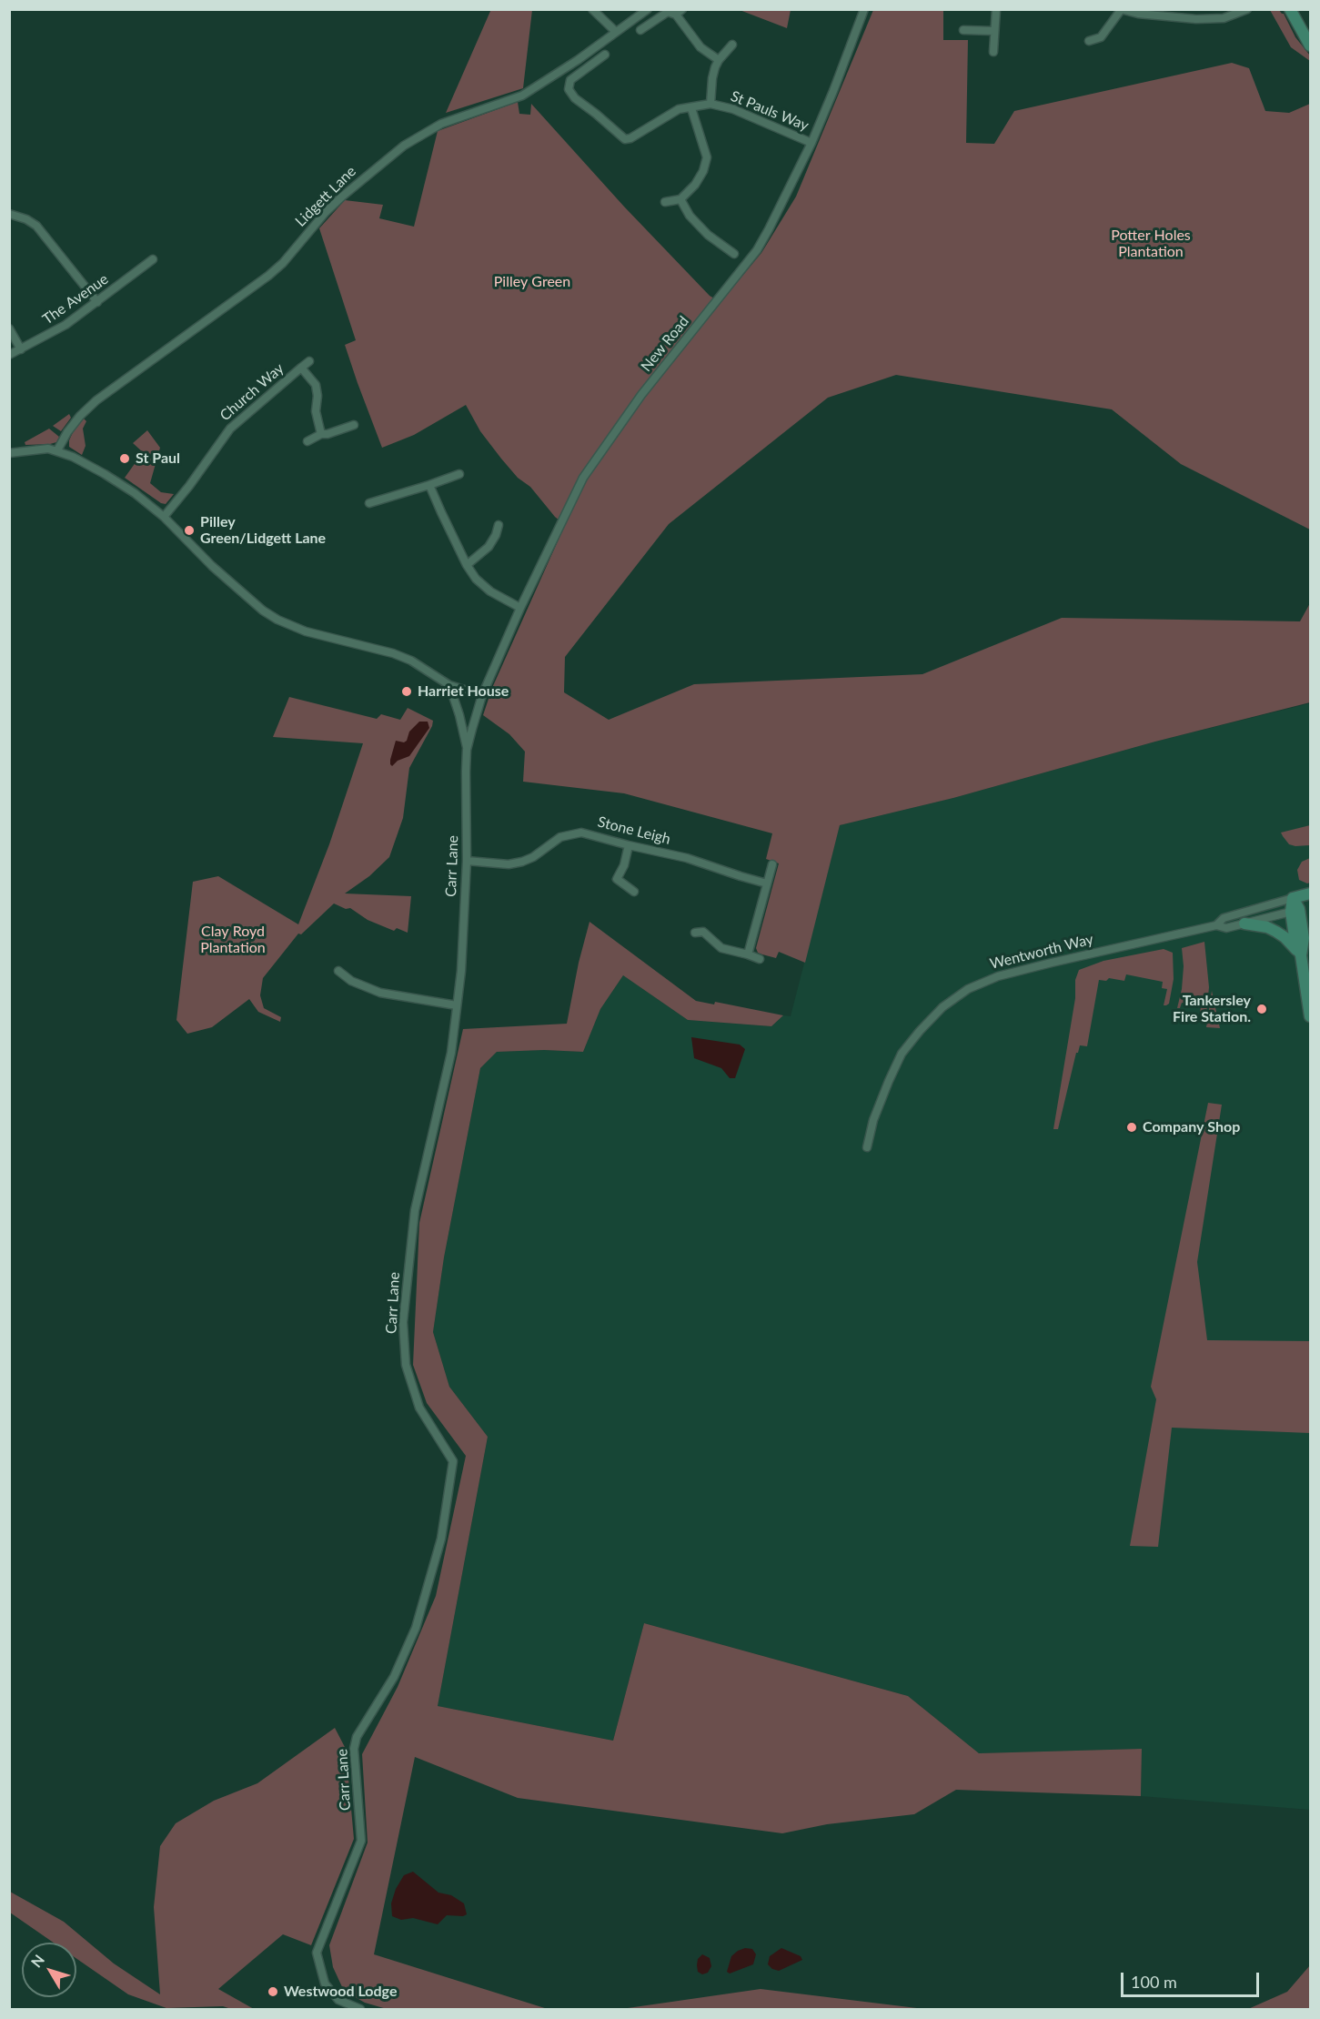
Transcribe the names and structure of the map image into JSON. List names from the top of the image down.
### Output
{
  "streets": {
    "street": [
      "St Pauls Way",
      "Lidgett Lane",
      "The Avenue",
      "New Road",
      "Church Way",
      "Stone Leigh",
      "Carr Lane",
      "Wentworth Way"
    ]
  },
  "crossings": [
    ["St Pauls Way", "New Road"],
    ["New Road", "Carr Lane"],
    ["Stone Leigh", "Carr Lane"]
  ],
  "parks": ["Potter Holes Plantation", "Pilley Green", "Clay Royd Plantation"],
  "places": [
    "St Paul",
    "Pilley Green/Lidgett Lane",
    "Harriet House",
    "Tankersley Fire Station.",
    "Company Shop",
    "Westwood Lodge"
  ],
  "scale_bar": "100 m",
  "north": "top left"
}
